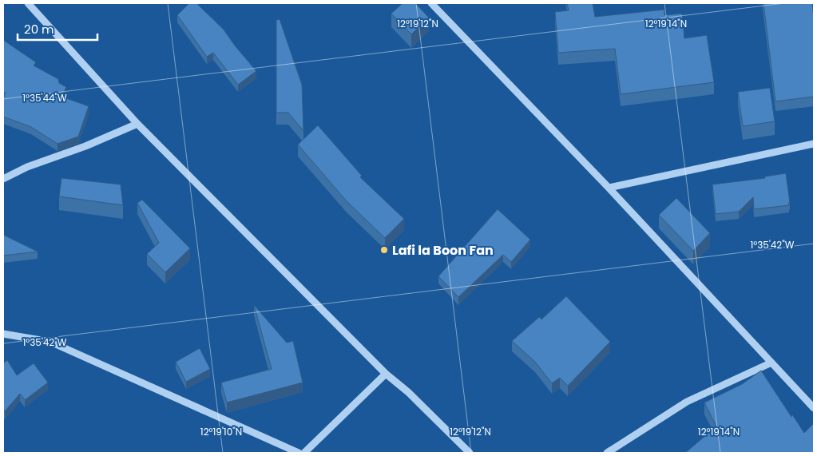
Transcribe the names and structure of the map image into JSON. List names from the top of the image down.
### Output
{
  "places": ["Lafi la Boon Fan"],
  "scale_bar": "20 m",
  "coordinates": [
    "12°19'12\"N",
    "12°19'14\"N",
    "1°35'44\"W",
    "1°35'42\"W",
    "12°19'10\"N"
  ]
}
